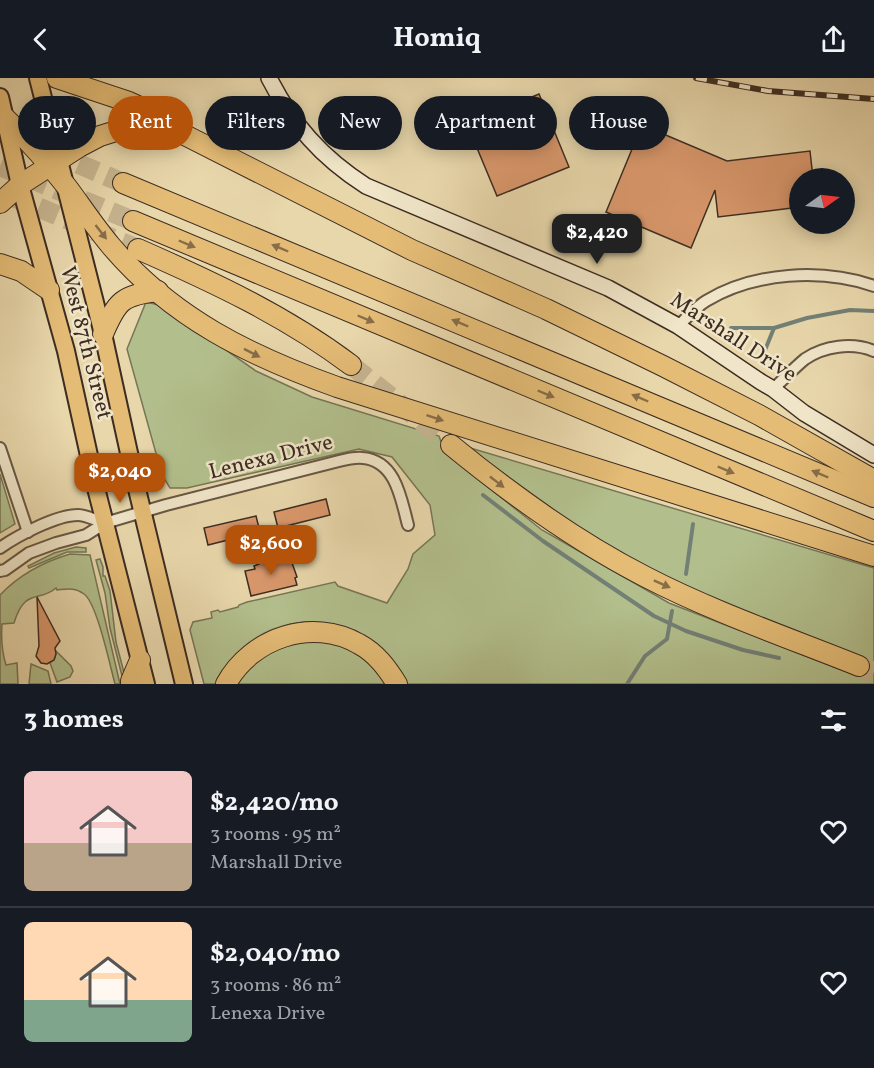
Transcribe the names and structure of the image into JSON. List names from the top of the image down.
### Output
{
  "streets": {
    "main road": ["West 87th Street"],
    "street": ["Marshall Drive", "Lenexa Drive"]
  },
  "crossings": [
    ["West 87th Street", "Lenexa Drive"]
  ],
  "north": "right",
  "page": {
    "header": "Homiq",
    "chip": [
      "Buy",
      "Rent",
      "Filters",
      "New",
      "Apartment",
      "House"
    ],
    "price": ["$2,420", "$2,040", "$2,600"],
    "heading": "3 homes",
    "list": [
      {
        "name": "$2,420/mo",
        "note": "3 rooms · 95 m² · Marshall Drive"
      },
      {
        "name": "$2,040/mo",
        "note": "3 rooms · 86 m² · Lenexa Drive"
      }
    ]
  }
}
